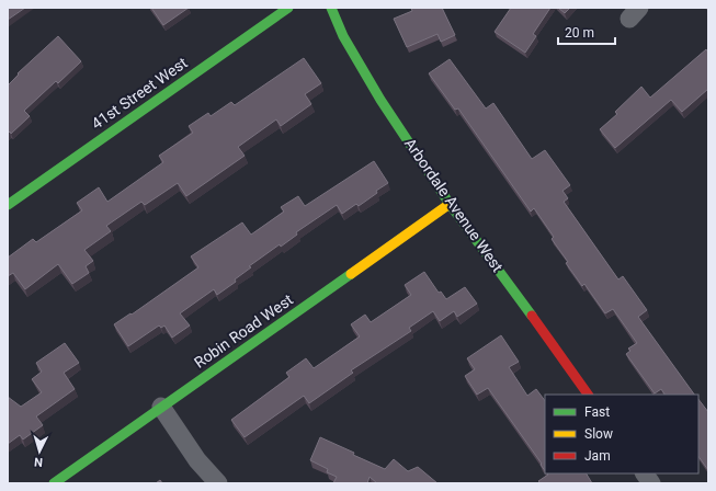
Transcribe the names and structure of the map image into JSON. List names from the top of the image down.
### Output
{
  "streets": {
    "street": ["41st Street West", "Arbordale Avenue West", "Robin Road West"]
  },
  "crossings": [
    ["Arbordale Avenue West", "Robin Road West"]
  ],
  "legend": ["Fast", "Slow", "Jam"],
  "scale_bar": "20 m",
  "north": "bottom"
}
